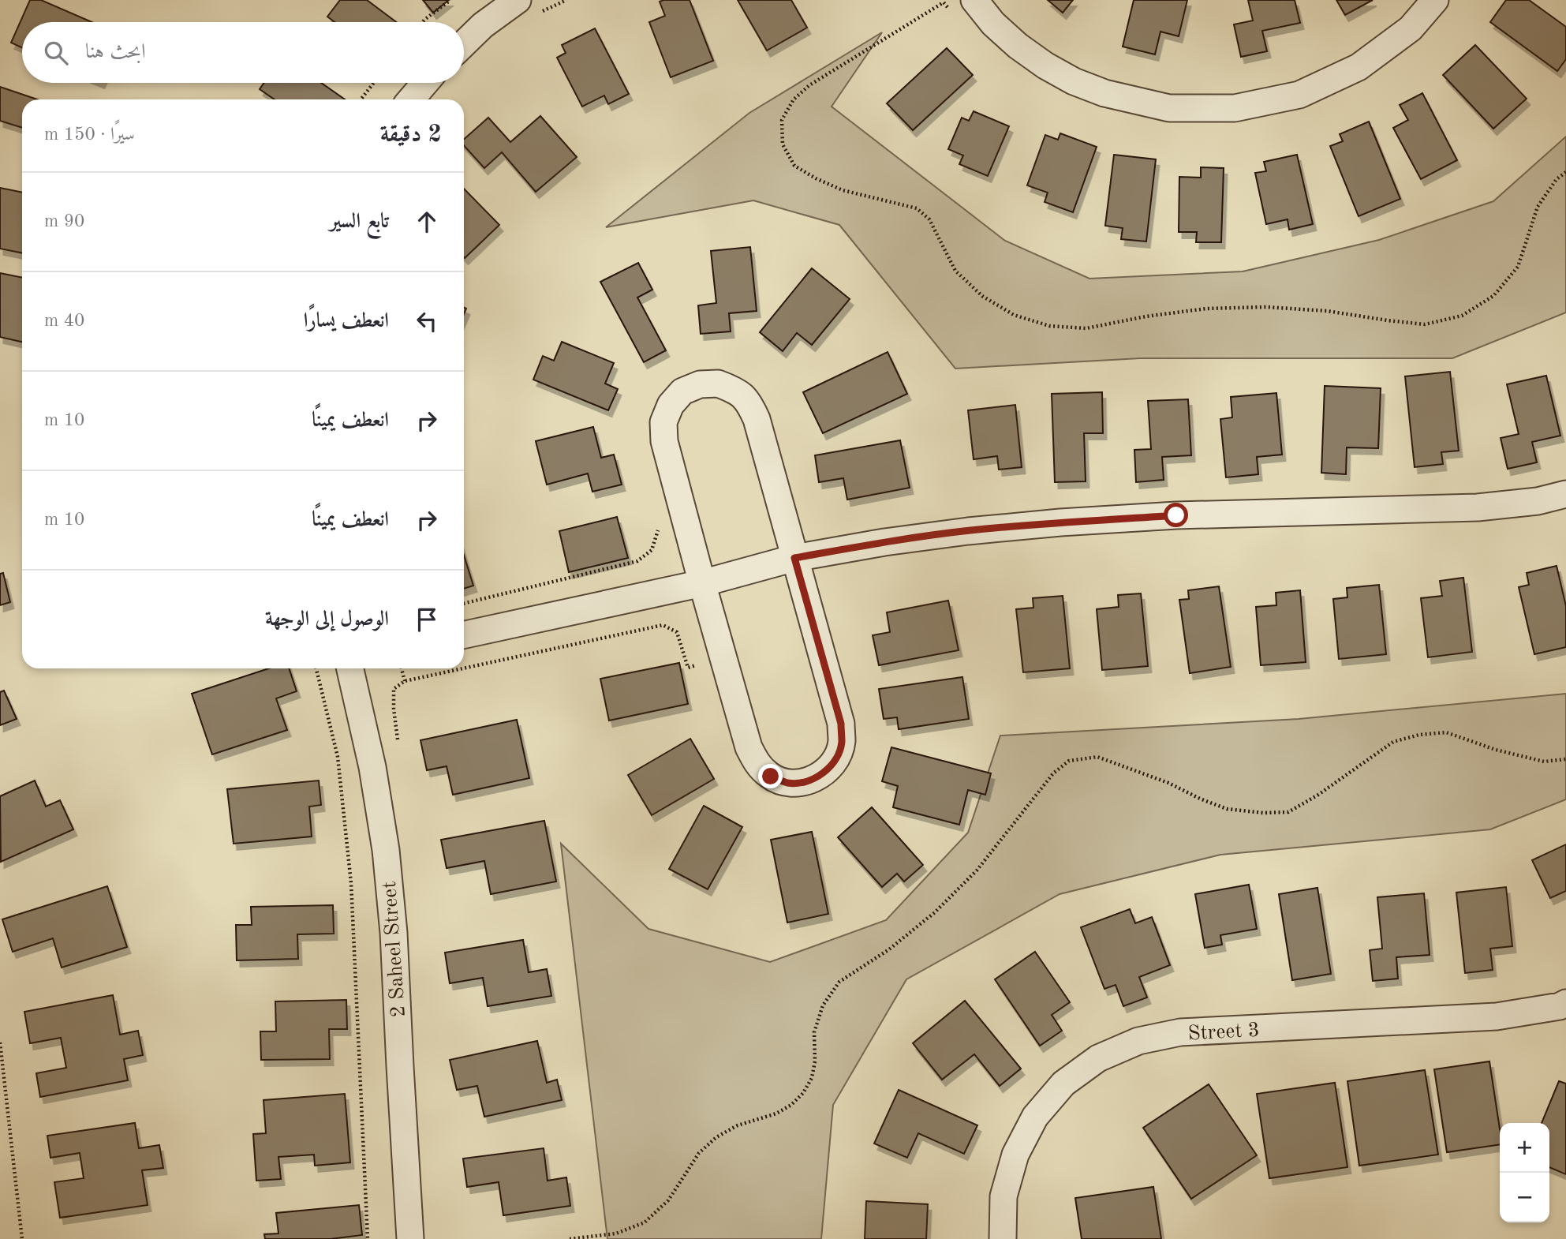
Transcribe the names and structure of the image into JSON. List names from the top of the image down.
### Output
{
  "streets": {
    "street": ["2 Saheel Street", "Street 3"]
  },
  "page": {
    "search": "ابحث هنا",
    "heading": ["2 دقيقة", "سيرًا · 150 m"],
    "list": [
      ["تابع السير", "90 m"],
      ["انعطف يسارًا", "40 m"],
      ["انعطف يمينًا", "10 m"],
      ["انعطف يمينًا", "10 m"],
      "الوصول إلى الوجهة"
    ],
    "map_buttons": ["+", "−"]
  }
}
